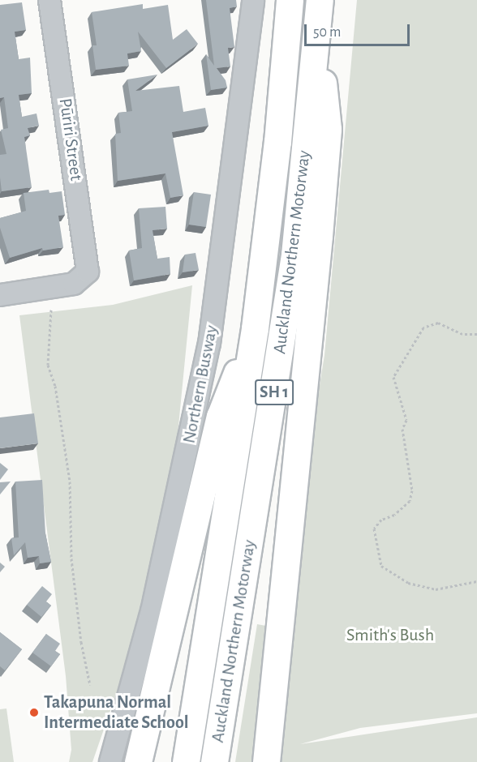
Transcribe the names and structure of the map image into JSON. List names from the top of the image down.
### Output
{
  "streets": {
    "highway": ["Auckland Northern Motorway", "SH 1"],
    "street": ["Pūriri Street", "Northern Busway"]
  },
  "parks": ["Smith's Bush"],
  "places": ["Takapuna Normal Intermediate School"],
  "scale_bar": "50 m"
}
